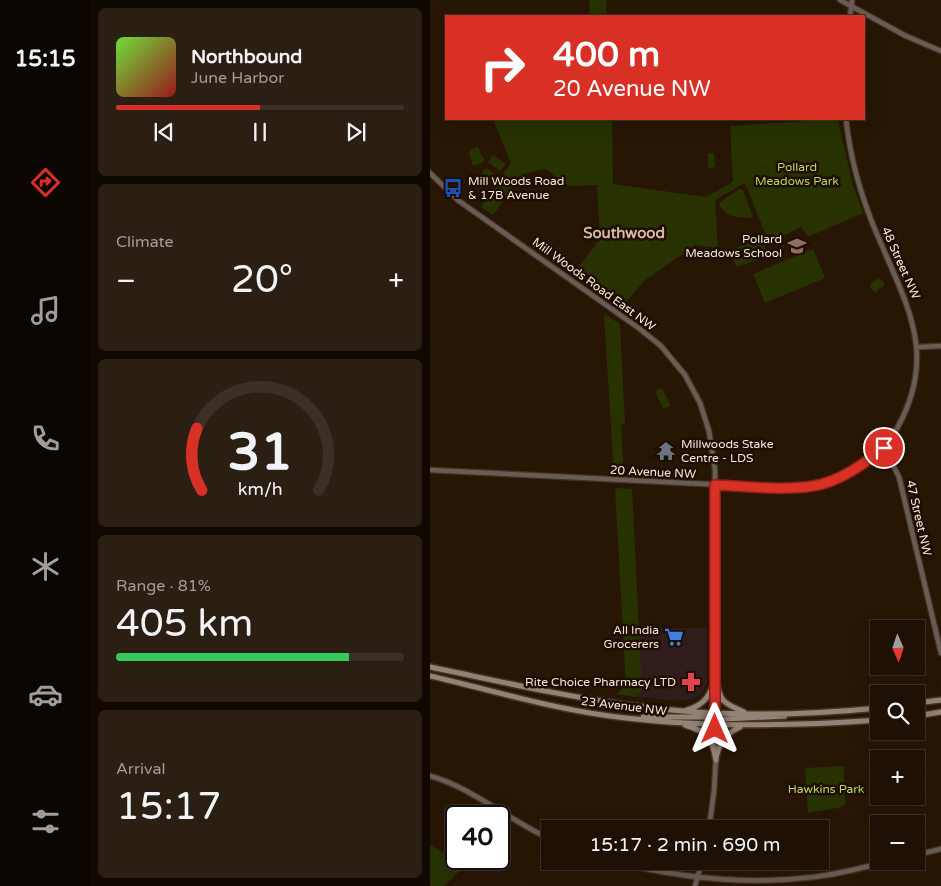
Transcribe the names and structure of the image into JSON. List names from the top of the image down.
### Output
{
  "streets": {
    "main road": ["23 Avenue NW"],
    "street": [
      "48 Street NW",
      "Mill Woods Road East NW",
      "20 Avenue NW",
      "47 Street NW"
    ]
  },
  "crossings": [
    ["48 Street NW", "20 Avenue NW"],
    ["Mill Woods Road East NW", "20 Avenue NW"],
    ["Mill Woods Road East NW", "23 Avenue NW"],
    ["20 Avenue NW", "47 Street NW"]
  ],
  "districts": ["Southwood"],
  "parks": ["Pollard Meadows Park", "Hawkins Park"],
  "places": {
    "bus stop": ["Mill Woods Road & 17B Avenue"],
    "school or university": ["Pollard Meadows School"],
    "temple": ["Millwoods Stake Centre - LDS"],
    "supermarket": ["All India Grocerers"],
    "pharmacy": ["Rite Choice Pharmacy LTD"]
  },
  "north": "bottom",
  "page": {
    "tabs": "15:15",
    "turn": ["400 m", "20 Avenue NW"],
    "song": ["Northbound", "June Harbor"],
    "tile": [
      "Climate",
      ["Range · 81%", "405 km"],
      ["Arrival", "15:17"]
    ],
    "heat": ["−", "20°", "+"],
    "map_buttons": ["+", "−"],
    "limit": "40",
    "trip": "15:17 · 2 min · 690 m",
    "gauge": ["31", "km/h"]
  }
}
